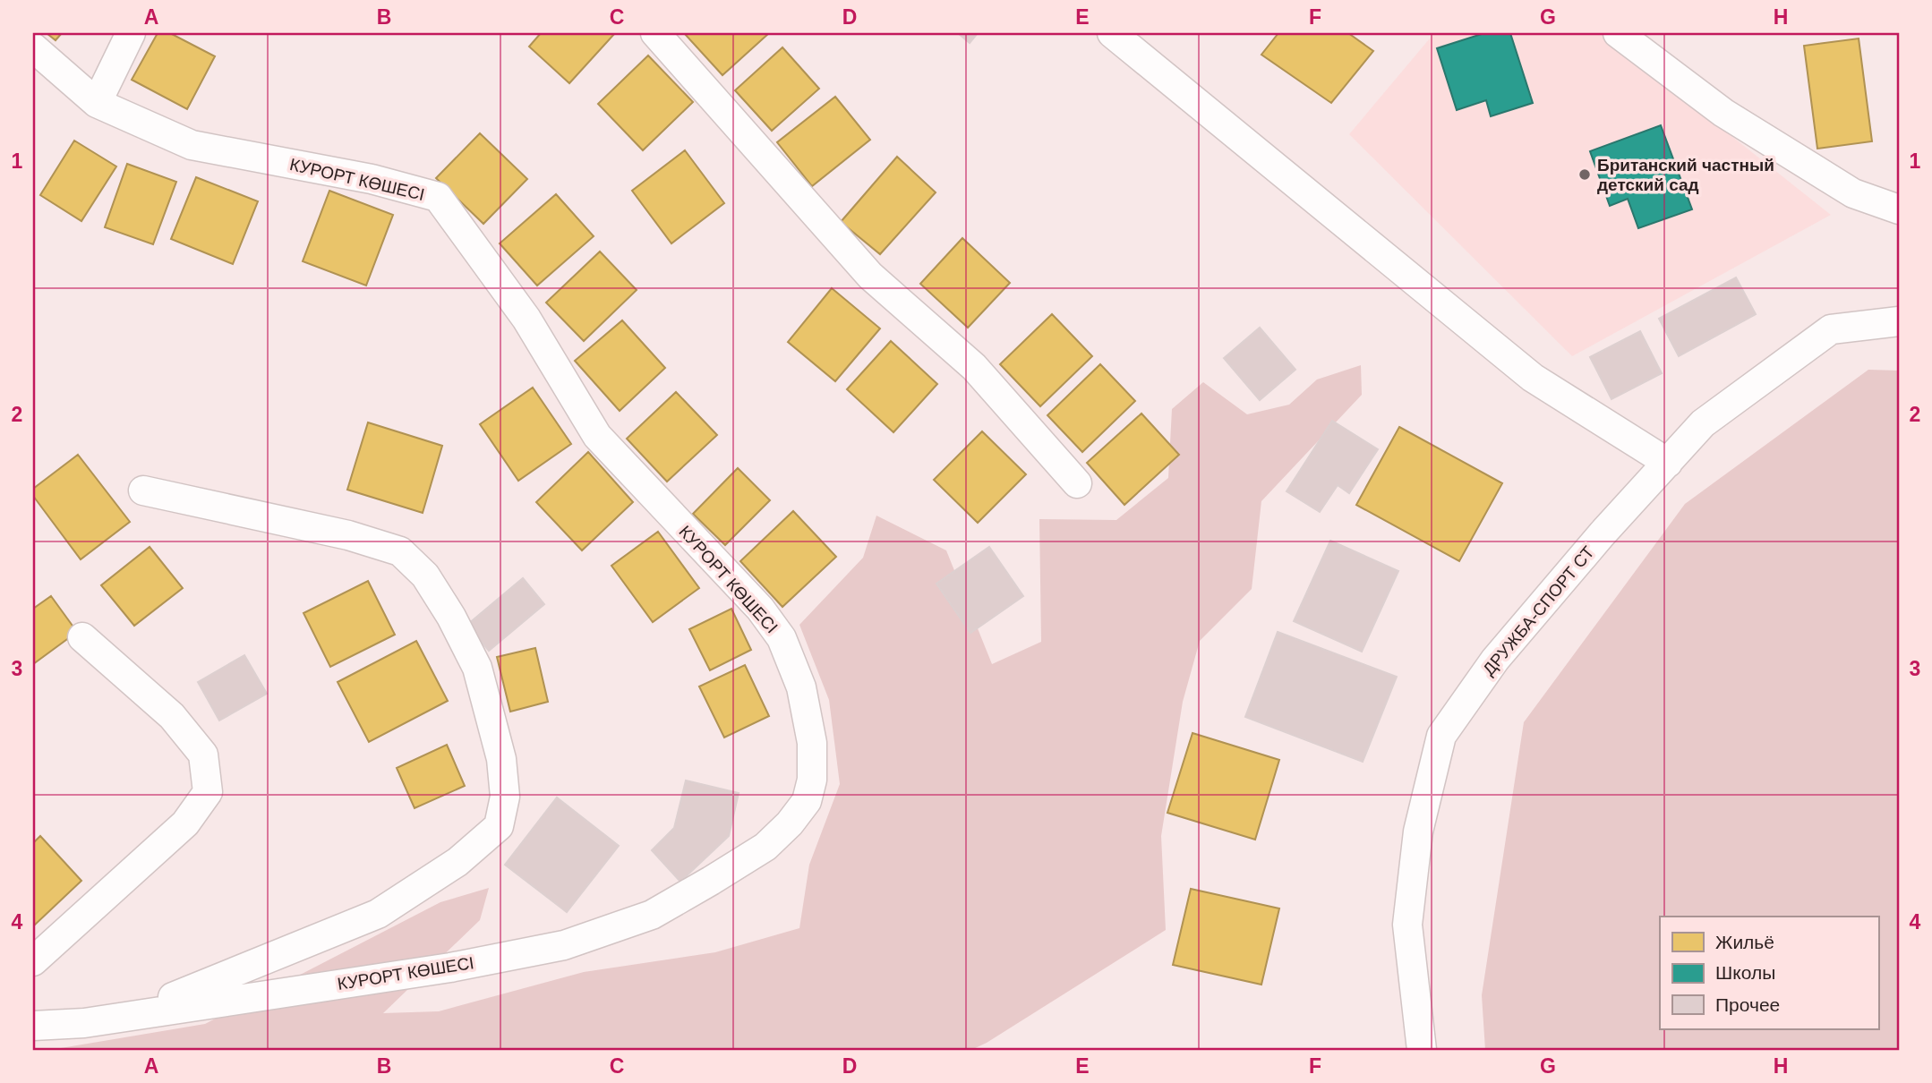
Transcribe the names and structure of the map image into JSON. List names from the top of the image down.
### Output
{
  "streets": {
    "street": ["КУРОРТ КӨШЕСІ", "ДРУЖБА-СПОРТ СТ"]
  },
  "places": ["Британский частный детский сад"],
  "legend": ["Жильё", "Школы", "Прочее"],
  "grid": {
    "columns": [
      "A",
      "B",
      "C",
      "D",
      "E",
      "F",
      "G",
      "H"
    ],
    "rows": [
      "1",
      "2",
      "3",
      "4"
    ]
  }
}
